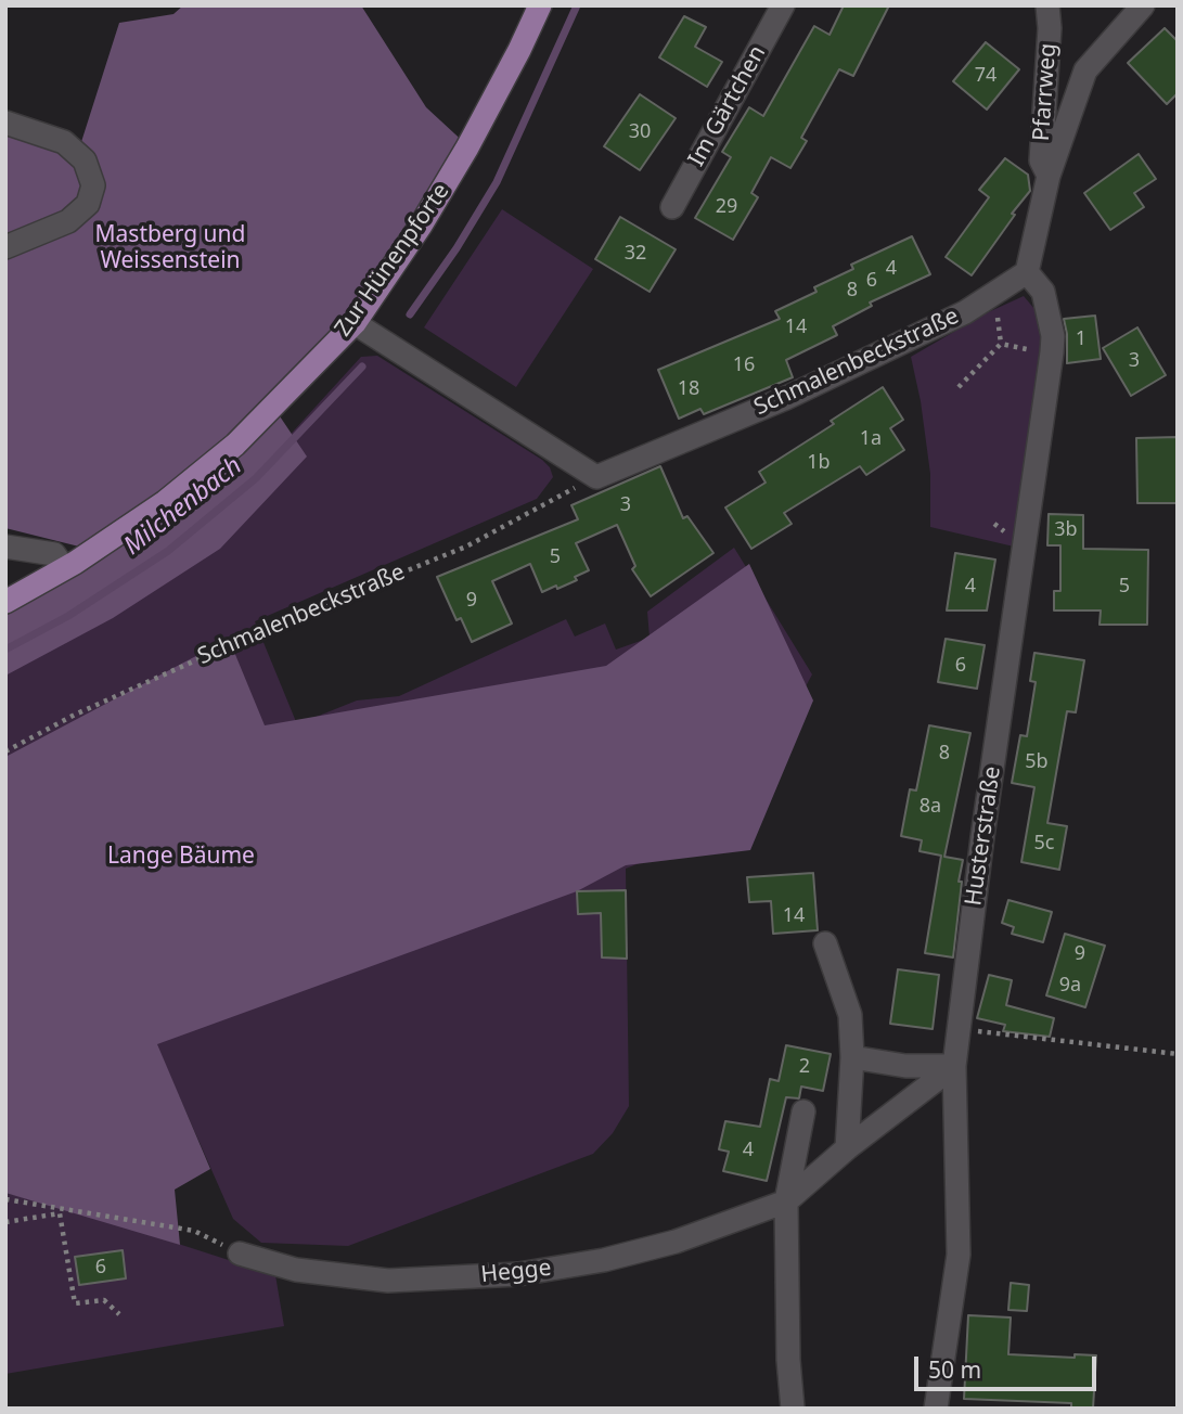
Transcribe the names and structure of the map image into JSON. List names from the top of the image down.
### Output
{
  "streets": {
    "main road": ["Zur Hünenpforte"],
    "street": [
      "Pfarrweg",
      "Im Gärtchen",
      "Schmalenbeckstraße",
      "Husterstraße",
      "Hegge"
    ]
  },
  "crossings": [
    ["Schmalenbeckstraße", "Husterstraße"],
    ["Husterstraße", "Hegge"]
  ],
  "water": ["Milchenbach"],
  "parks": ["Mastberg und Weissenstein", "Lange Bäume"],
  "house_numbers": [
    "74",
    "30",
    "29",
    "32",
    "4",
    "6",
    "8",
    "14",
    "1",
    "3",
    "16",
    "18",
    "1a",
    "1b",
    "3",
    "3b",
    "5",
    "4",
    "5",
    "9",
    "6",
    "8",
    "5b",
    "8a",
    "5c",
    "14",
    "9",
    "9a",
    "2",
    "4",
    "6"
  ],
  "scale_bar": "50 m"
}
